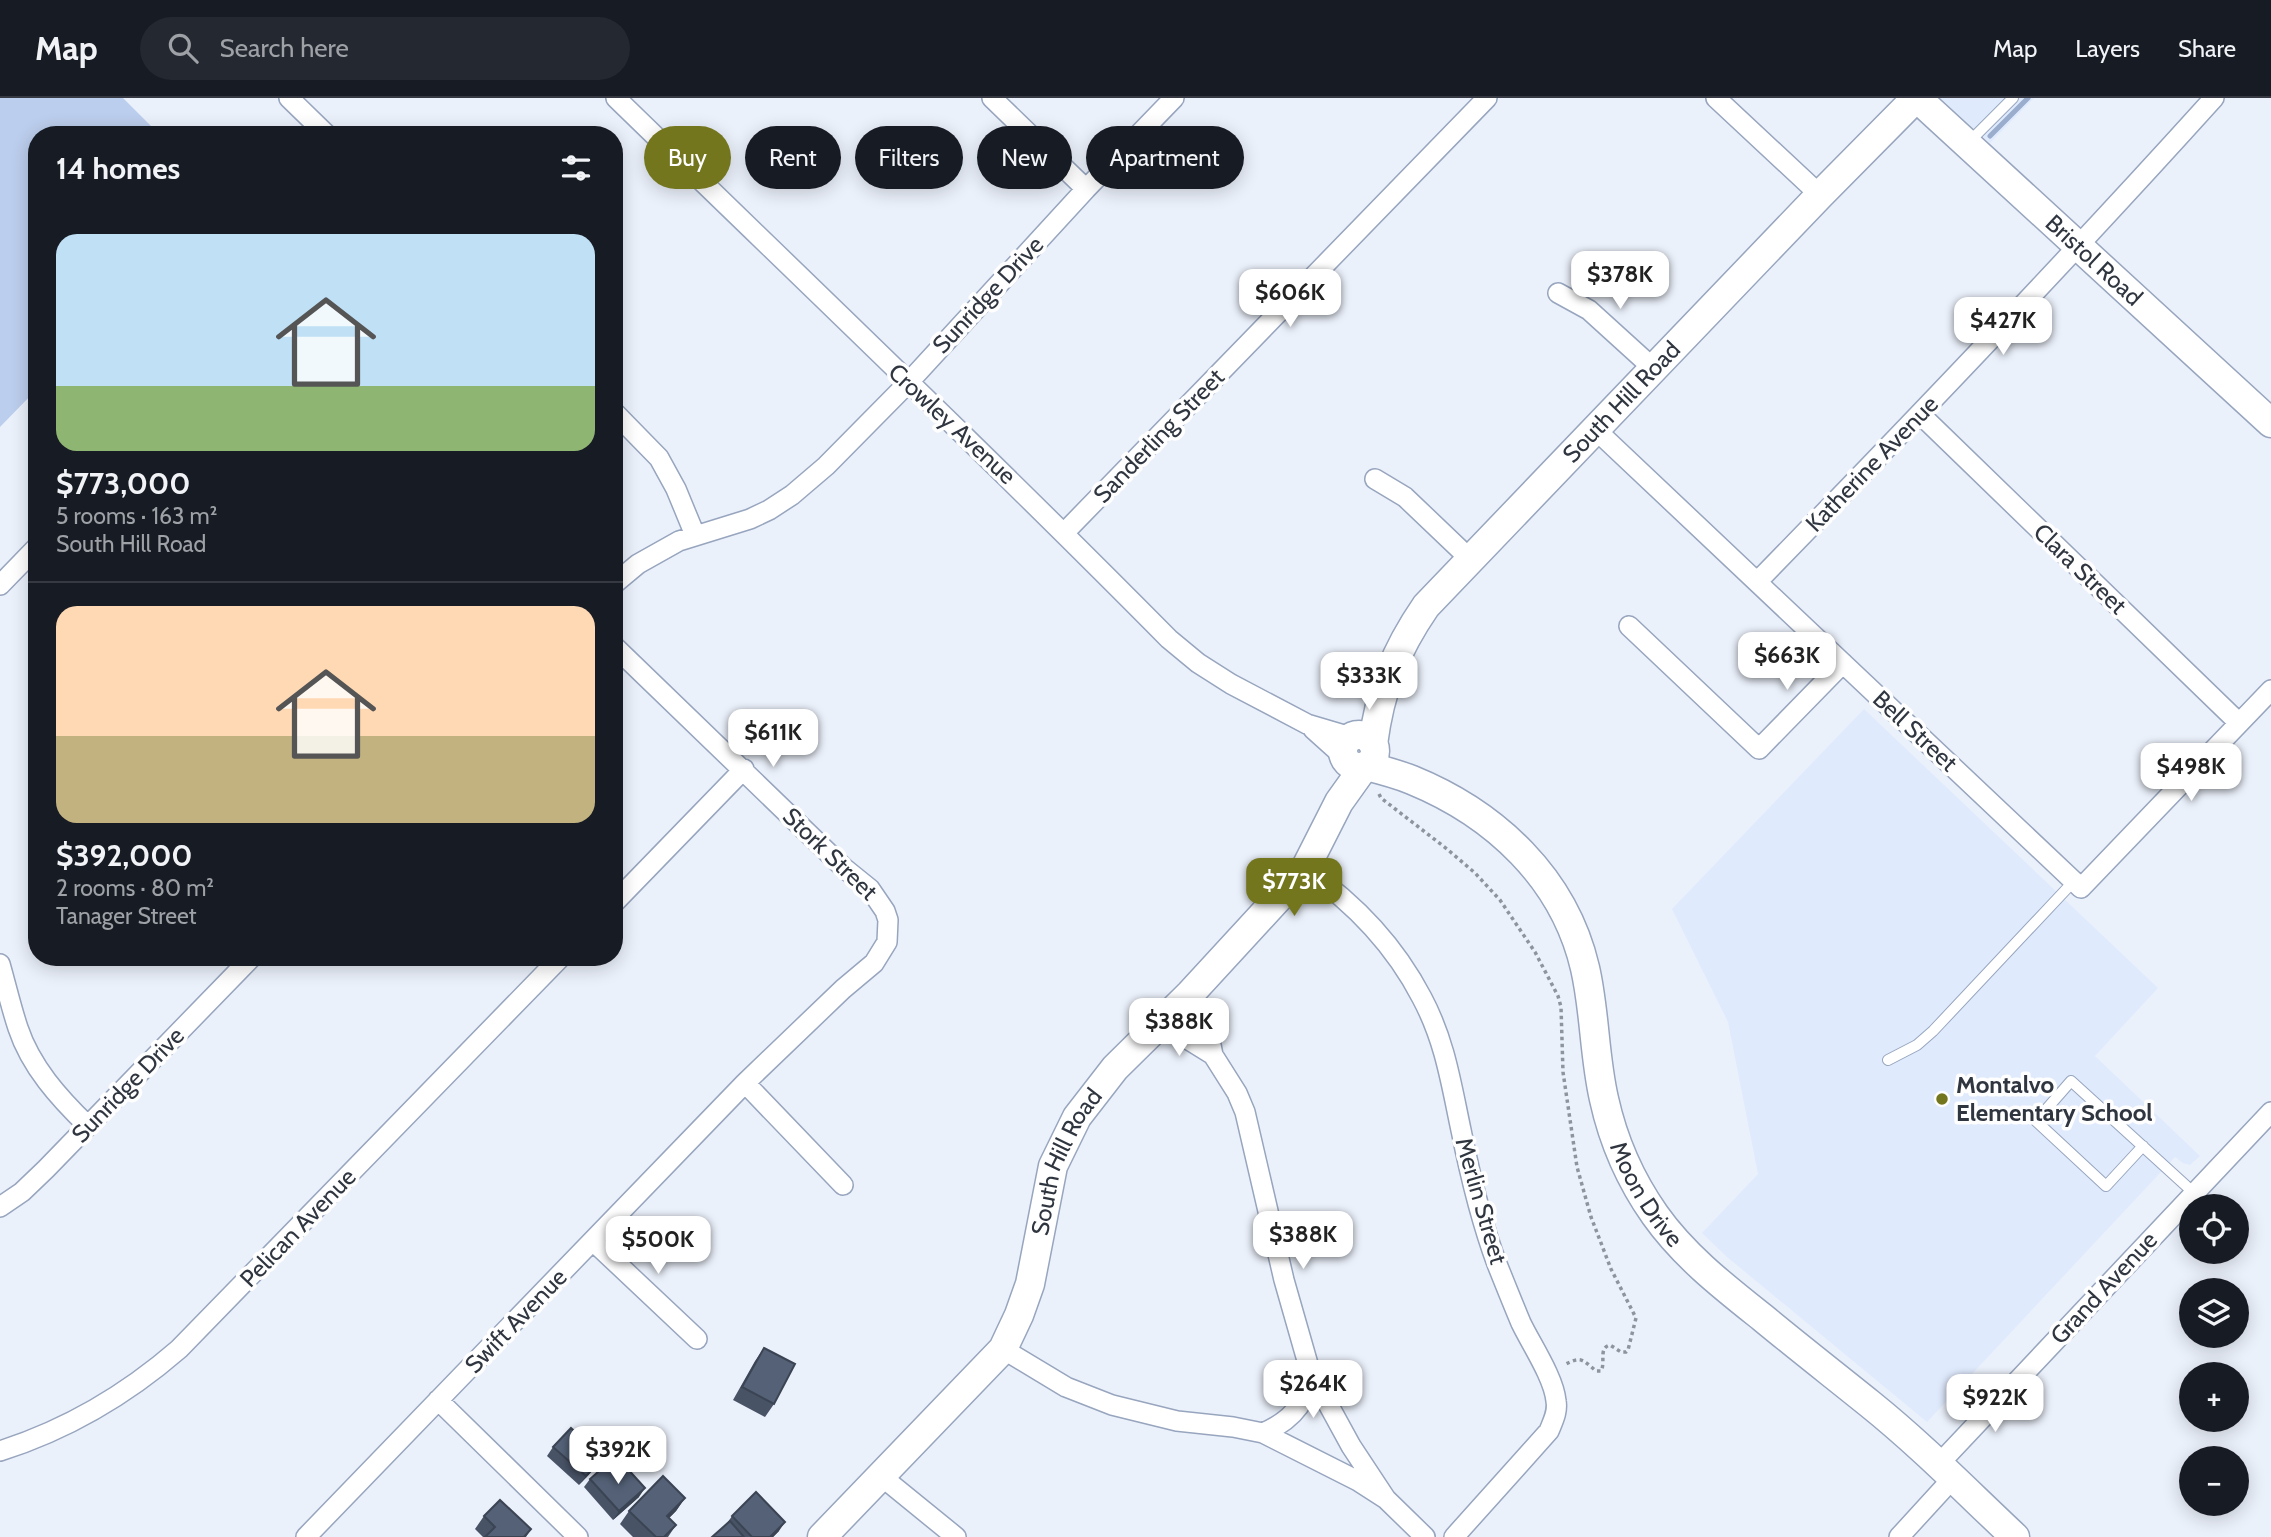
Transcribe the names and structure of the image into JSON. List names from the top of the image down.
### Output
{
  "streets": {
    "street": [
      "Bristol Road",
      "Sunridge Drive",
      "South Hill Road",
      "Crowley Avenue",
      "Sanderling Street",
      "Katherine Avenue",
      "Clara Street",
      "Bell Street",
      "Stork Street",
      "Moon Drive",
      "Merlin Street",
      "Pelican Avenue",
      "Grand Avenue",
      "Swift Avenue"
    ]
  },
  "crossings": [
    ["Bristol Road", "South Hill Road"],
    ["Bristol Road", "Katherine Avenue"],
    ["Sunridge Drive", "Crowley Avenue"],
    ["South Hill Road", "Crowley Avenue"],
    ["South Hill Road", "Bell Street"],
    ["South Hill Road", "Moon Drive"],
    ["South Hill Road", "Merlin Street"],
    ["Crowley Avenue", "Sanderling Street"],
    ["Crowley Avenue", "Moon Drive"],
    ["Katherine Avenue", "Clara Street"],
    ["Katherine Avenue", "Bell Street"],
    ["Stork Street", "Swift Avenue"],
    ["Moon Drive", "Grand Avenue"]
  ],
  "places": ["Montalvo Elementary School"],
  "page": {
    "header": "Map",
    "search": "Search here",
    "nav": ["Map", "Layers", "Share"],
    "chip": [
      "Buy",
      "Rent",
      "Filters",
      "New",
      "Apartment"
    ],
    "heading": "14 homes",
    "list": [
      {
        "name": "$773,000",
        "note": "5 rooms · 163 m² · South Hill Road"
      },
      {
        "name": "$392,000",
        "note": "2 rooms · 80 m² · Tanager Street"
      }
    ],
    "price": [
      "$378K",
      "$606K",
      "$427K",
      "$663K",
      "$333K",
      "$611K",
      "$498K",
      "$773K",
      "$388K",
      "$388K",
      "$500K",
      "$264K",
      "$922K",
      "$392K"
    ],
    "map_buttons": ["+", "−"]
  }
}
